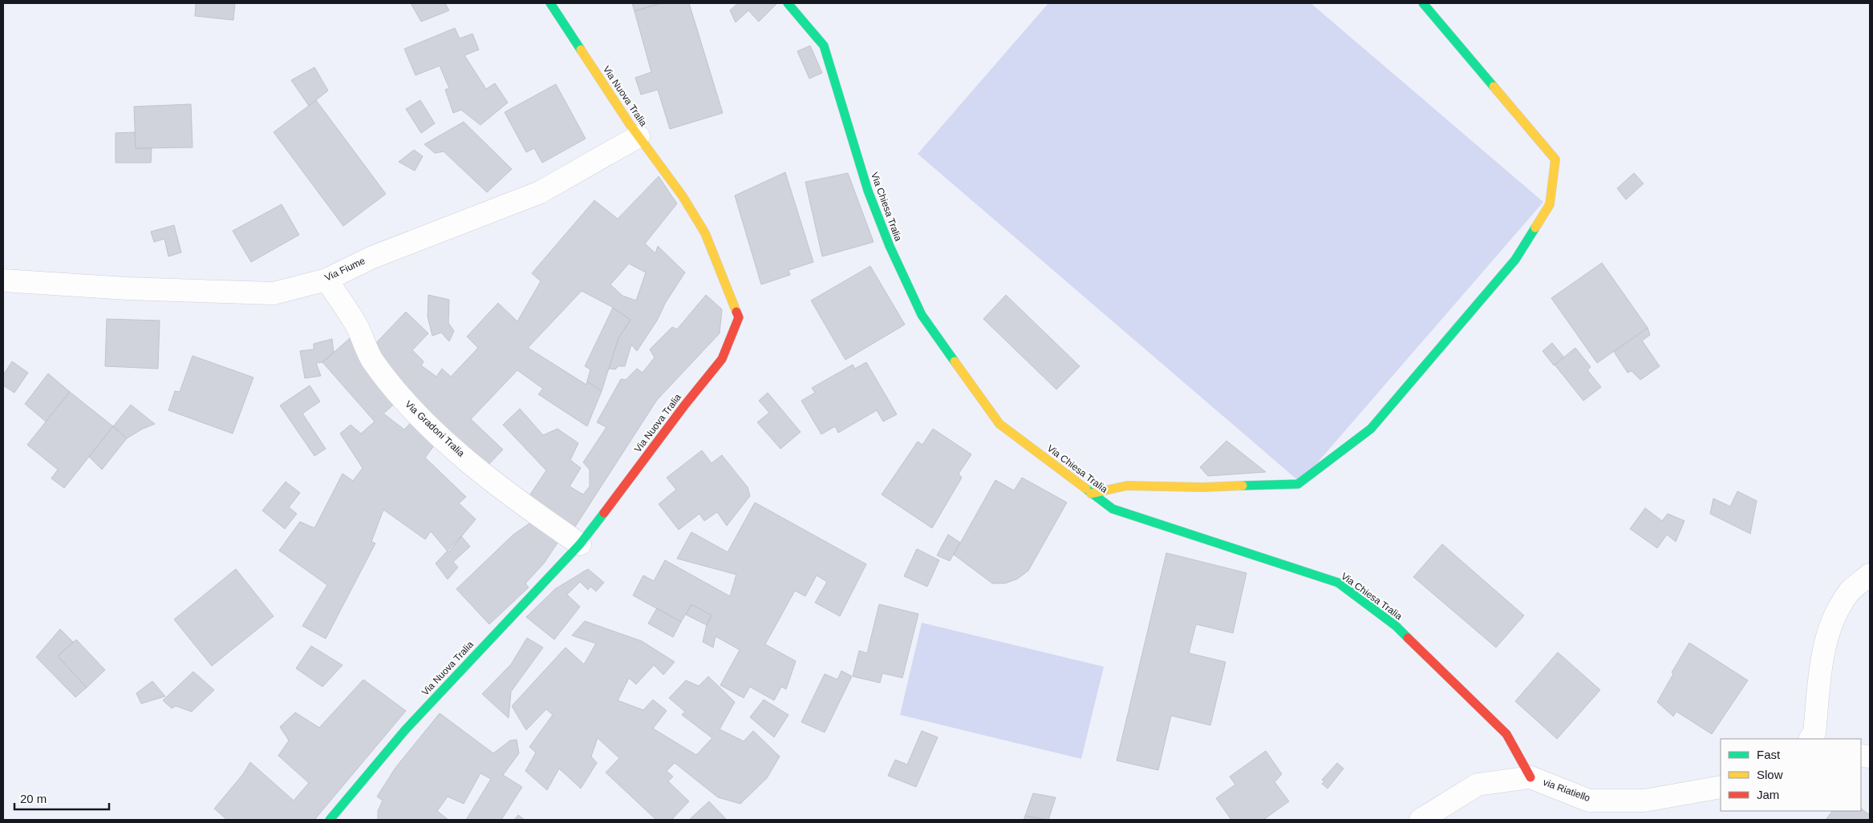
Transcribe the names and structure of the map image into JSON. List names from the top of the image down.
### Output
{
  "streets": {
    "street": [
      "Via Nuova Tralia",
      "Via Chiesa Tralia",
      "Via Fiume",
      "Via Gradoni Tralia",
      "via Riatiello"
    ]
  },
  "crossings": [
    ["Via Nuova Tralia", "Via Fiume"],
    ["Via Nuova Tralia", "Via Gradoni Tralia"],
    ["Via Chiesa Tralia", "via Riatiello"],
    ["Via Fiume", "Via Gradoni Tralia"]
  ],
  "legend": ["Fast", "Slow", "Jam"],
  "scale_bar": "20 m"
}
